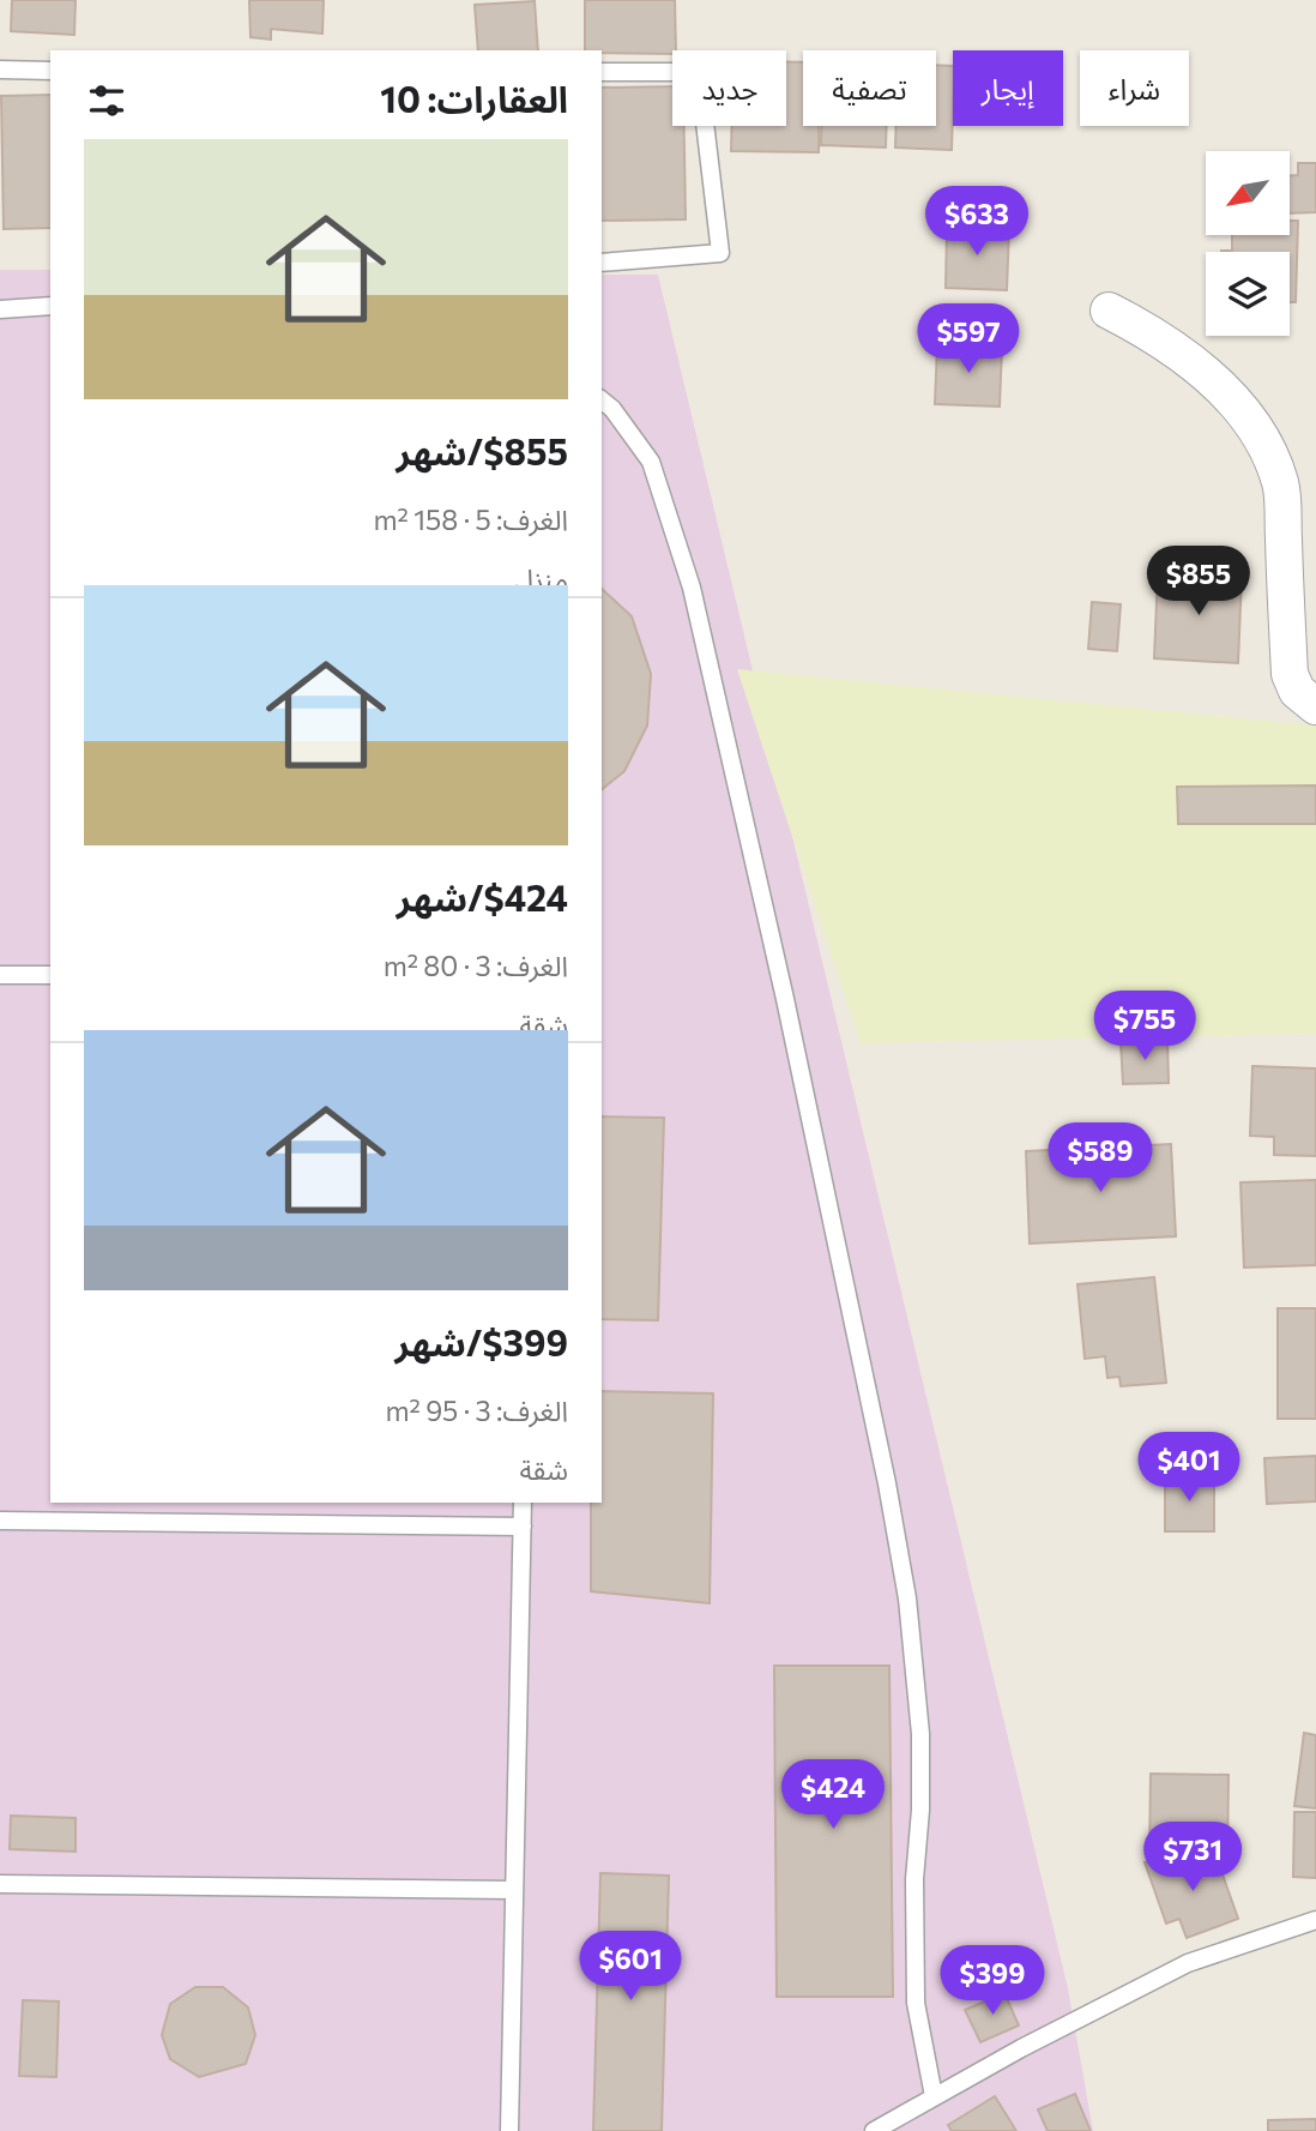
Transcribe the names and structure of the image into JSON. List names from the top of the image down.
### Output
{
  "north": "bottom left",
  "page": {
    "chip": [
      "شراء",
      "إيجار",
      "تصفية",
      "جديد"
    ],
    "heading": "العقارات: 10",
    "list": [
      {
        "name": "$855/شهر",
        "note": "الغرف: 5 · 158 m² · منزل"
      },
      {
        "name": "$424/شهر",
        "note": "الغرف: 3 · 80 m² · شقة"
      },
      {
        "name": "$399/شهر",
        "note": "الغرف: 3 · 95 m² · شقة"
      }
    ],
    "price": [
      "$633",
      "$597",
      "$855",
      "$755",
      "$589",
      "$401",
      "$424",
      "$731",
      "$601",
      "$399"
    ]
  }
}
